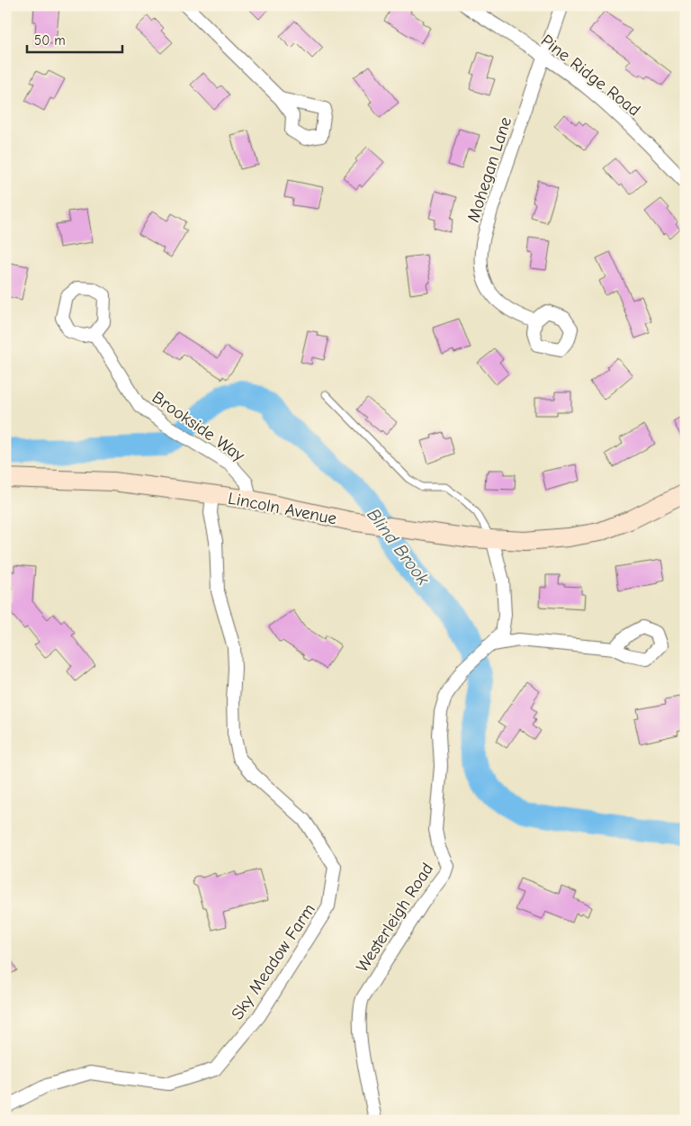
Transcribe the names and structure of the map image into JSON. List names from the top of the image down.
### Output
{
  "streets": {
    "street": [
      "Pine Ridge Road",
      "Mohegan Lane",
      "Brookside Way",
      "Lincoln Avenue",
      "Westerleigh Road",
      "Sky Meadow Farm"
    ]
  },
  "crossings": [
    ["Pine Ridge Road", "Mohegan Lane"],
    ["Brookside Way", "Lincoln Avenue"],
    ["Lincoln Avenue", "Westerleigh Road"],
    ["Lincoln Avenue", "Sky Meadow Farm"]
  ],
  "water": ["Blind Brook"],
  "scale_bar": "50 m"
}
